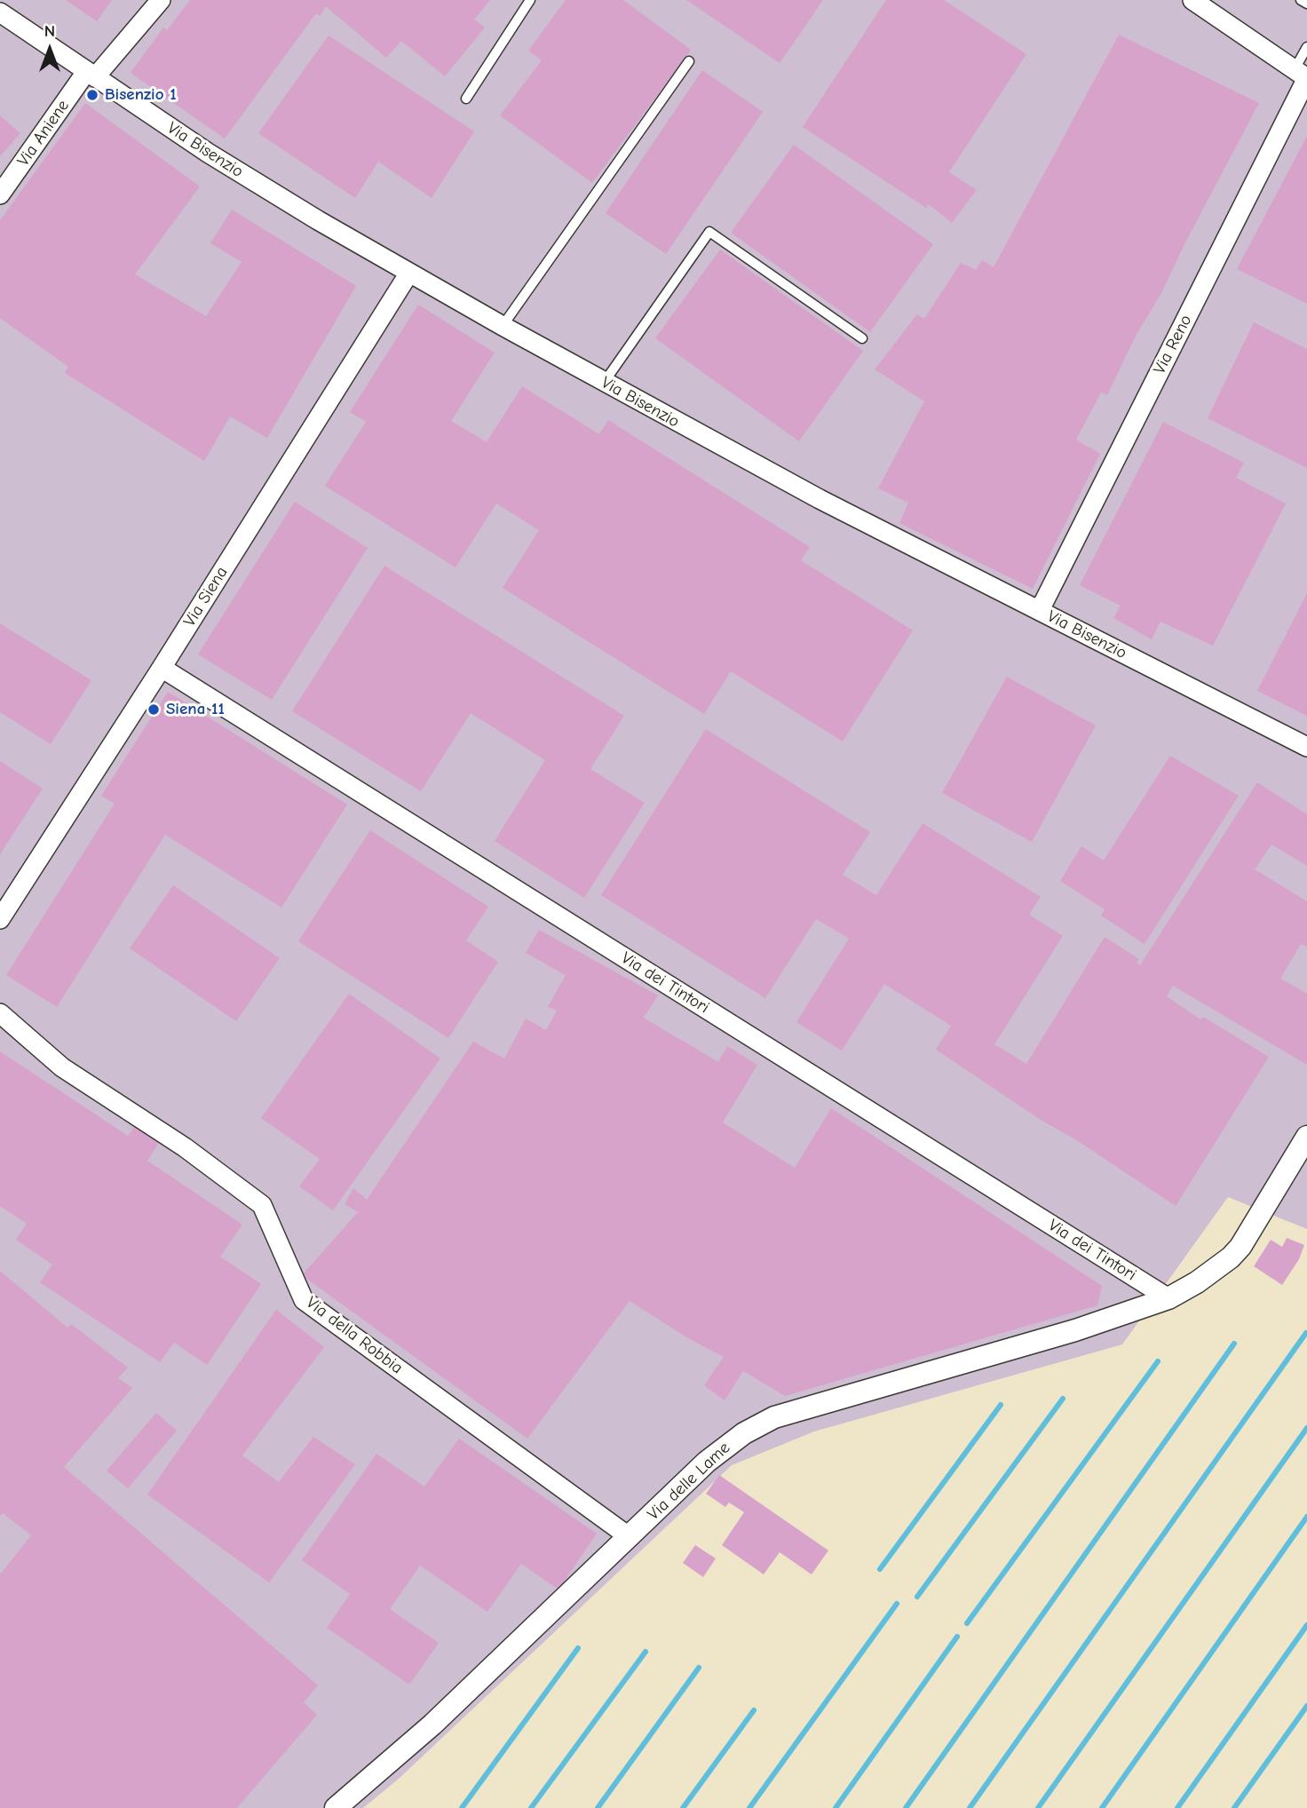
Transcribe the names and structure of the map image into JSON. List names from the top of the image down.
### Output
{
  "streets": {
    "street": [
      "Via Aniene",
      "Via Bisenzio",
      "Via Reno",
      "Via Siena",
      "Via dei Tintori",
      "Via della Robbia",
      "Via delle Lame"
    ]
  },
  "crossings": [
    ["Via Aniene", "Via Bisenzio"],
    ["Via Bisenzio", "Via Reno"],
    ["Via Bisenzio", "Via Siena"],
    ["Via Siena", "Via dei Tintori"],
    ["Via dei Tintori", "Via delle Lame"],
    ["Via della Robbia", "Via delle Lame"]
  ],
  "places": ["Bisenzio 1", "Siena 11"],
  "north": "top"
}
